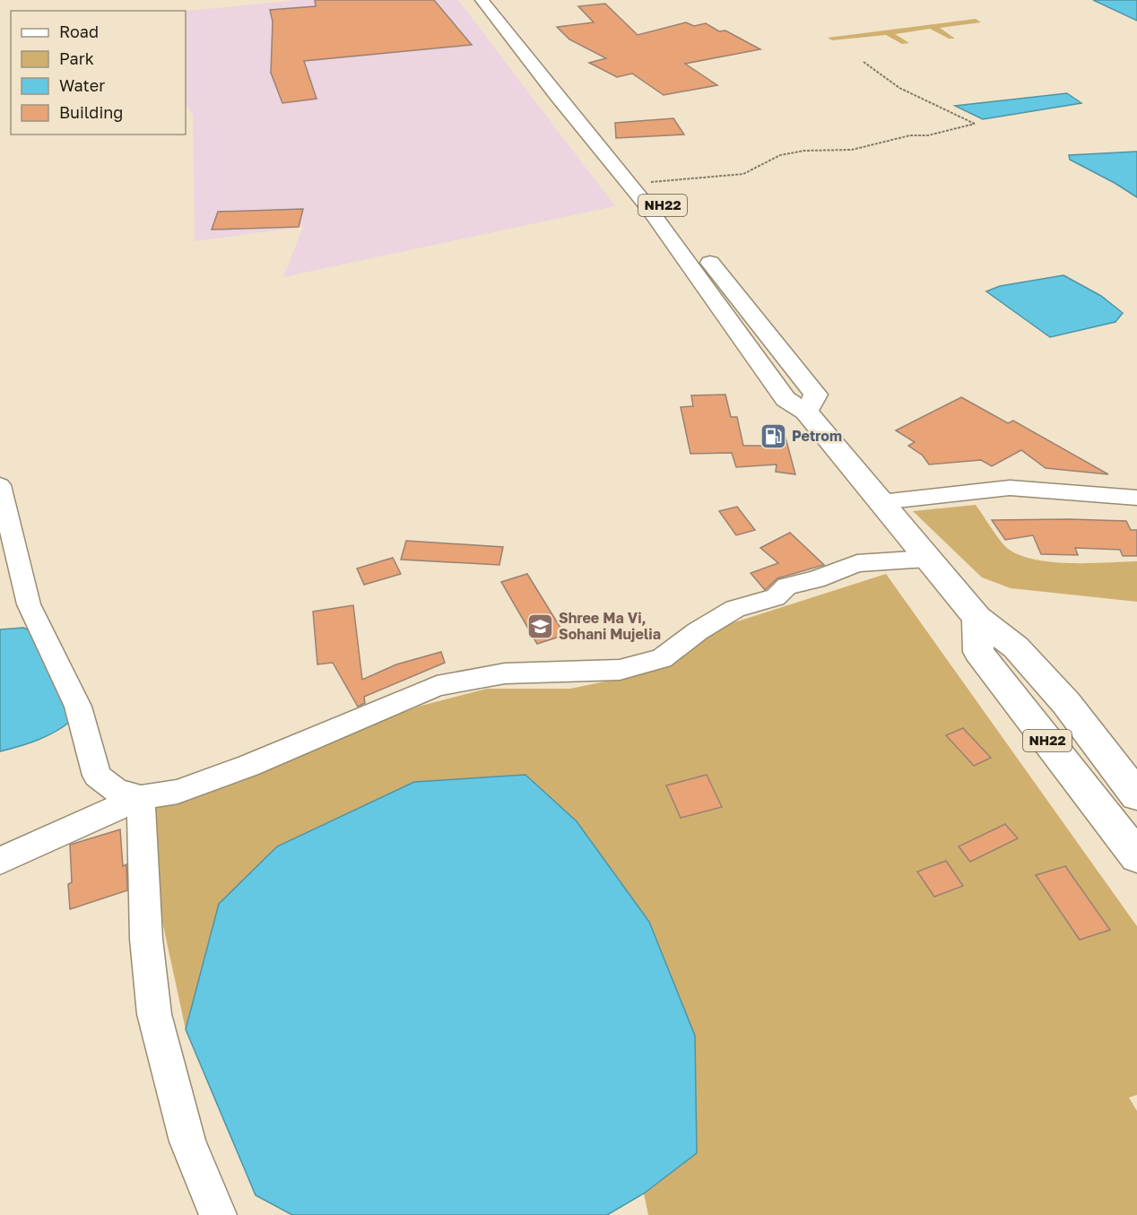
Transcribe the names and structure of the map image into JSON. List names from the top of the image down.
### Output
{
  "streets": {
    "highway": ["NH22"]
  },
  "places": {
    "fuel station": ["Petrom"],
    "school or university": ["Shree Ma Vi, Sohani Mujelia"]
  },
  "legend": [
    "Road",
    "Park",
    "Water",
    "Building"
  ]
}
